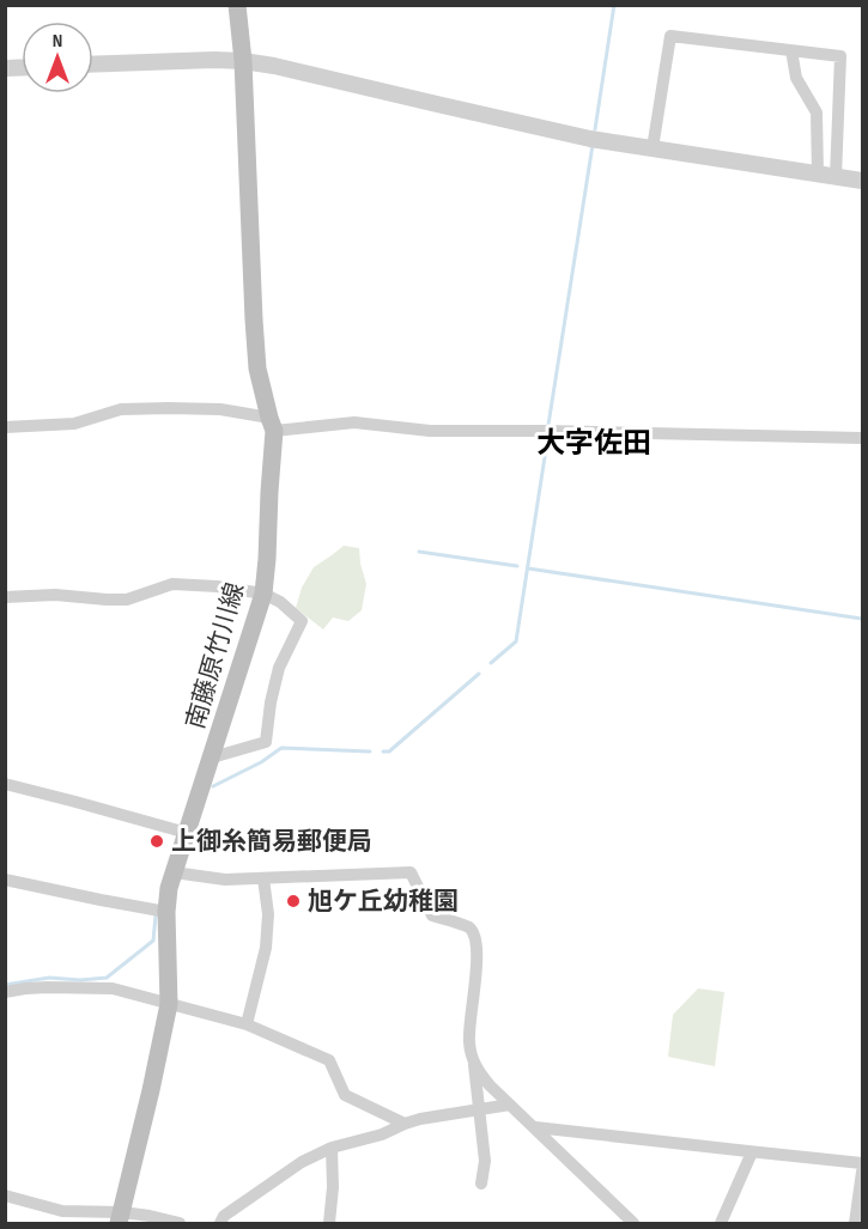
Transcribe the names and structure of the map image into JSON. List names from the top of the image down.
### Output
{
  "streets": {
    "main road": ["南藤原竹川線"]
  },
  "districts": ["大字佐田"],
  "places": ["上御糸簡易郵便局", "旭ケ丘幼稚園"],
  "north": "top"
}
